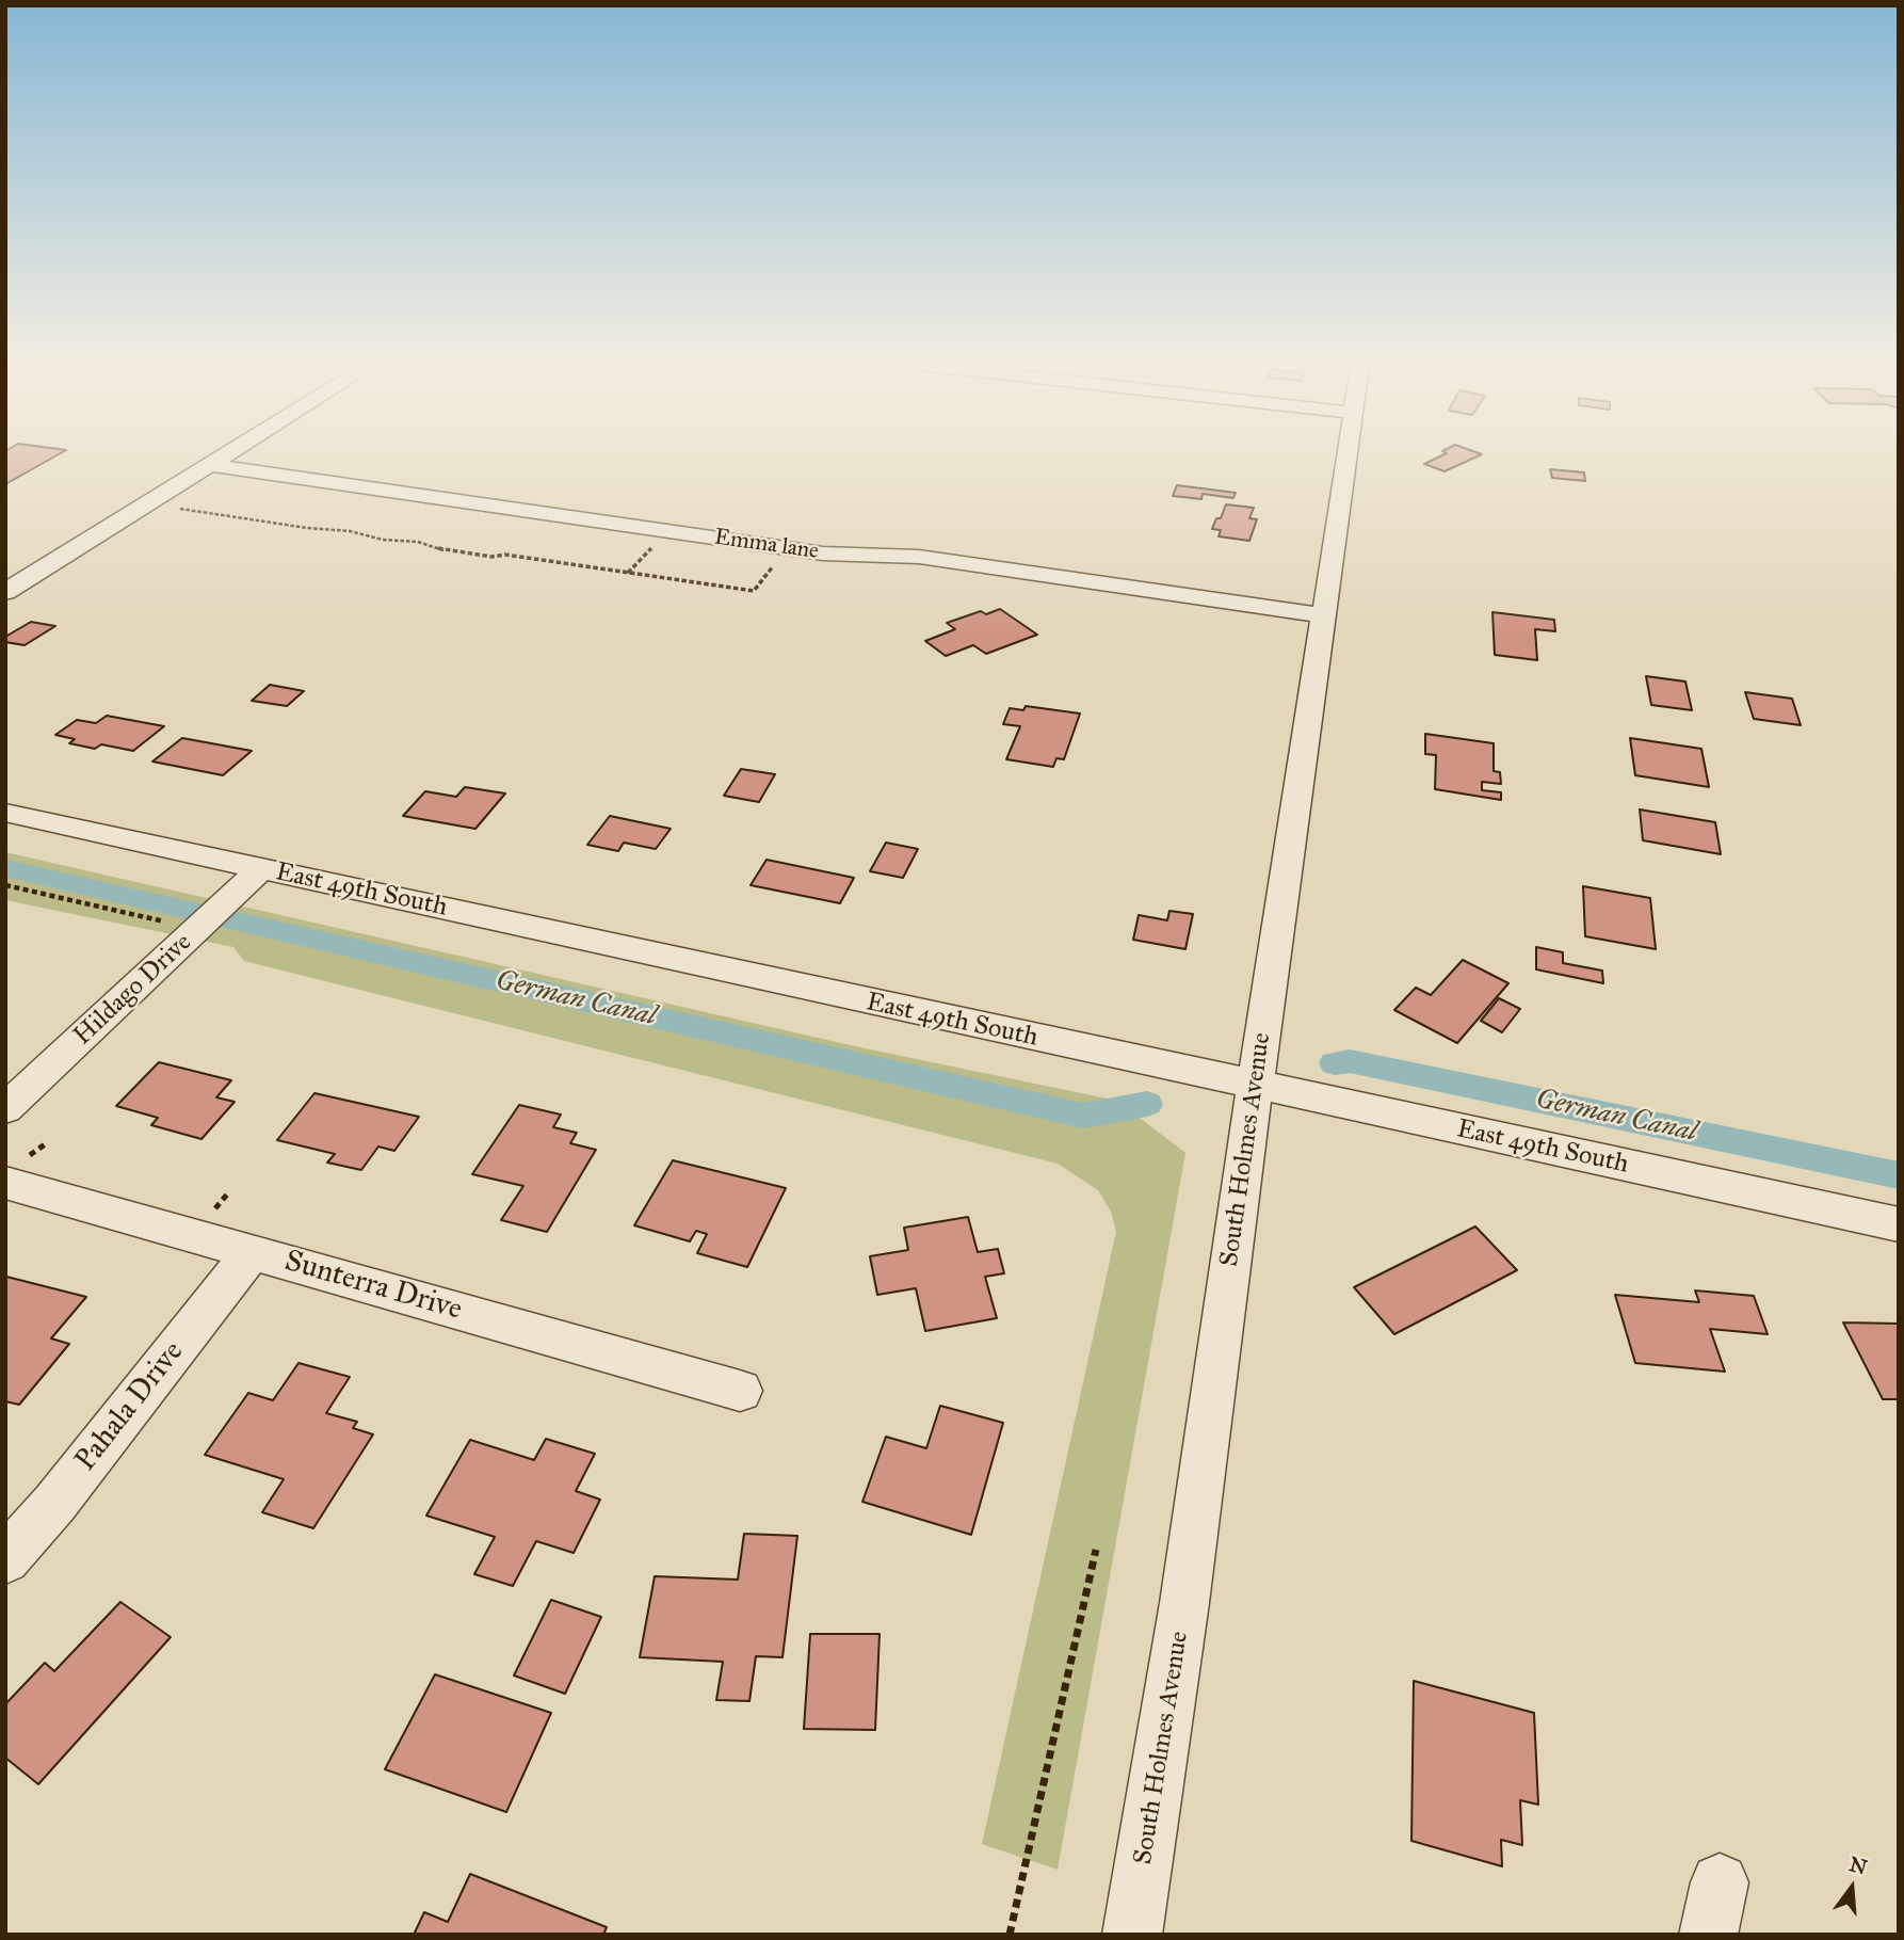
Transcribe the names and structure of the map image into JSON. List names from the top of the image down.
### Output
{
  "streets": {
    "street": [
      "Emma lane",
      "East 49th South",
      "Hildago Drive",
      "South Holmes Avenue",
      "Sunterra Drive",
      "Pahala Drive"
    ]
  },
  "crossings": [
    ["Emma lane", "South Holmes Avenue"],
    ["East 49th South", "Hildago Drive"],
    ["East 49th South", "South Holmes Avenue"],
    ["Sunterra Drive", "Pahala Drive"]
  ],
  "water": ["German Canal"],
  "north": "top"
}
